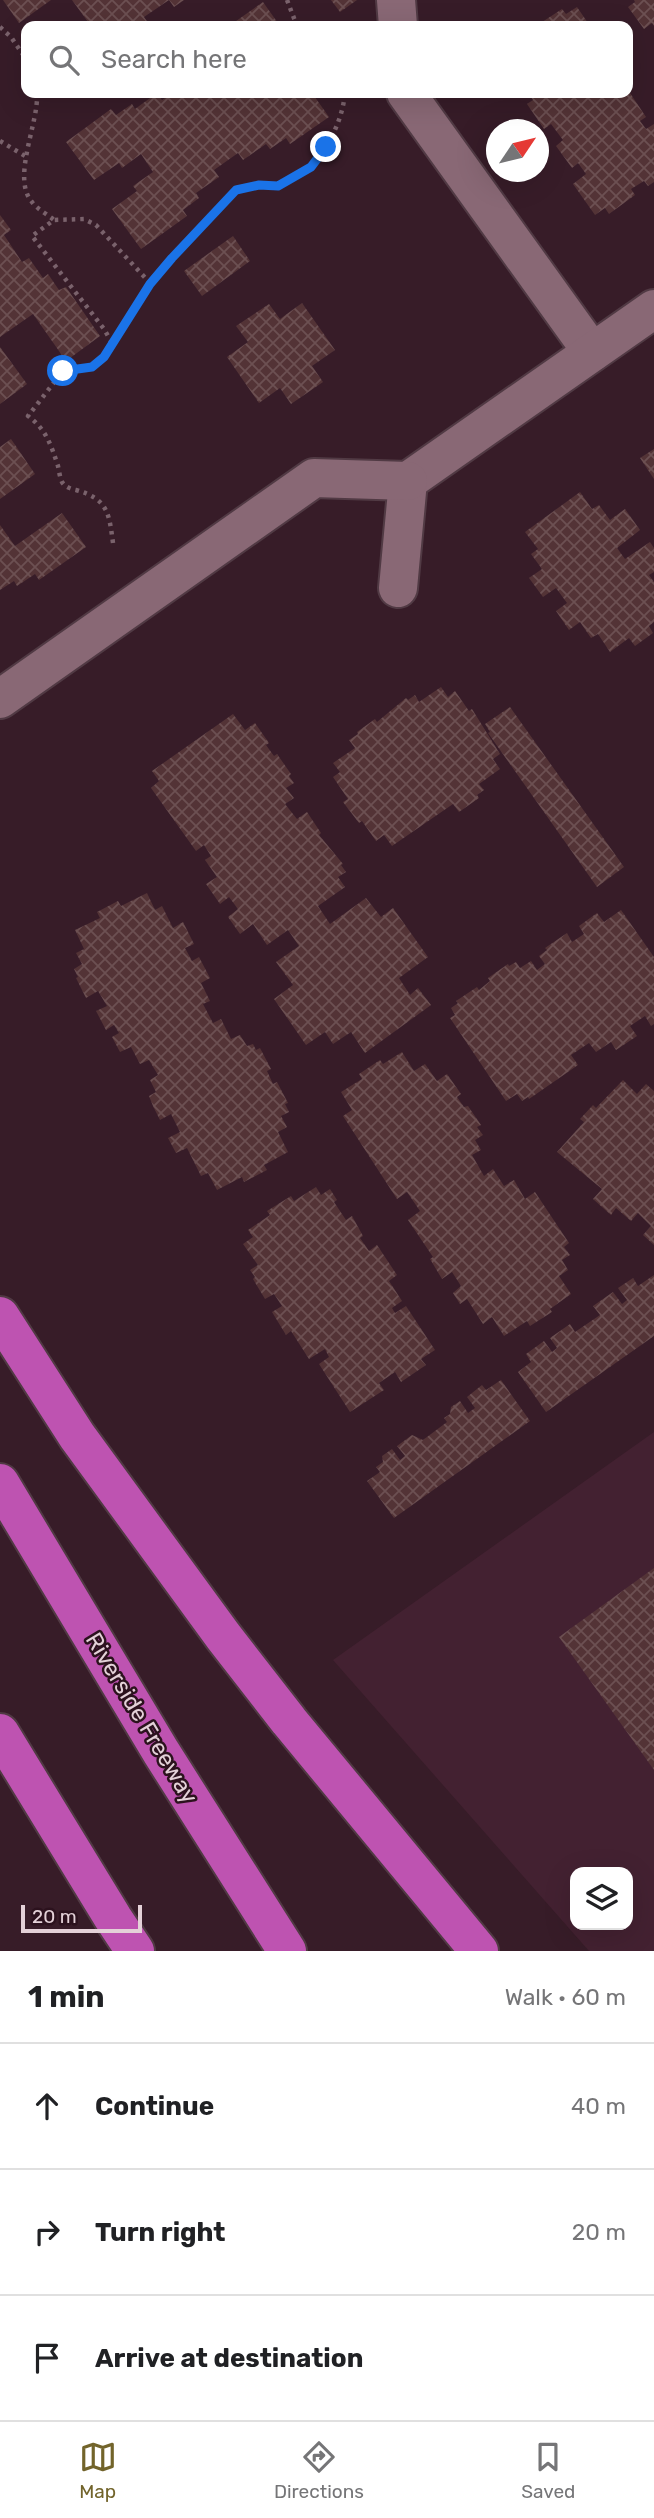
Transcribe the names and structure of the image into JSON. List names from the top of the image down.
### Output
{
  "streets": {
    "highway": ["Riverside Freeway"]
  },
  "scale_bar": "20 m",
  "north": "top right",
  "page": {
    "search": "Search here",
    "scale": "20 m",
    "heading": ["1 min", "Walk · 60 m"],
    "list": [
      ["Continue", "40 m"],
      ["Turn right", "20 m"],
      "Arrive at destination"
    ],
    "nav": ["Map", "Directions", "Saved"]
  }
}
